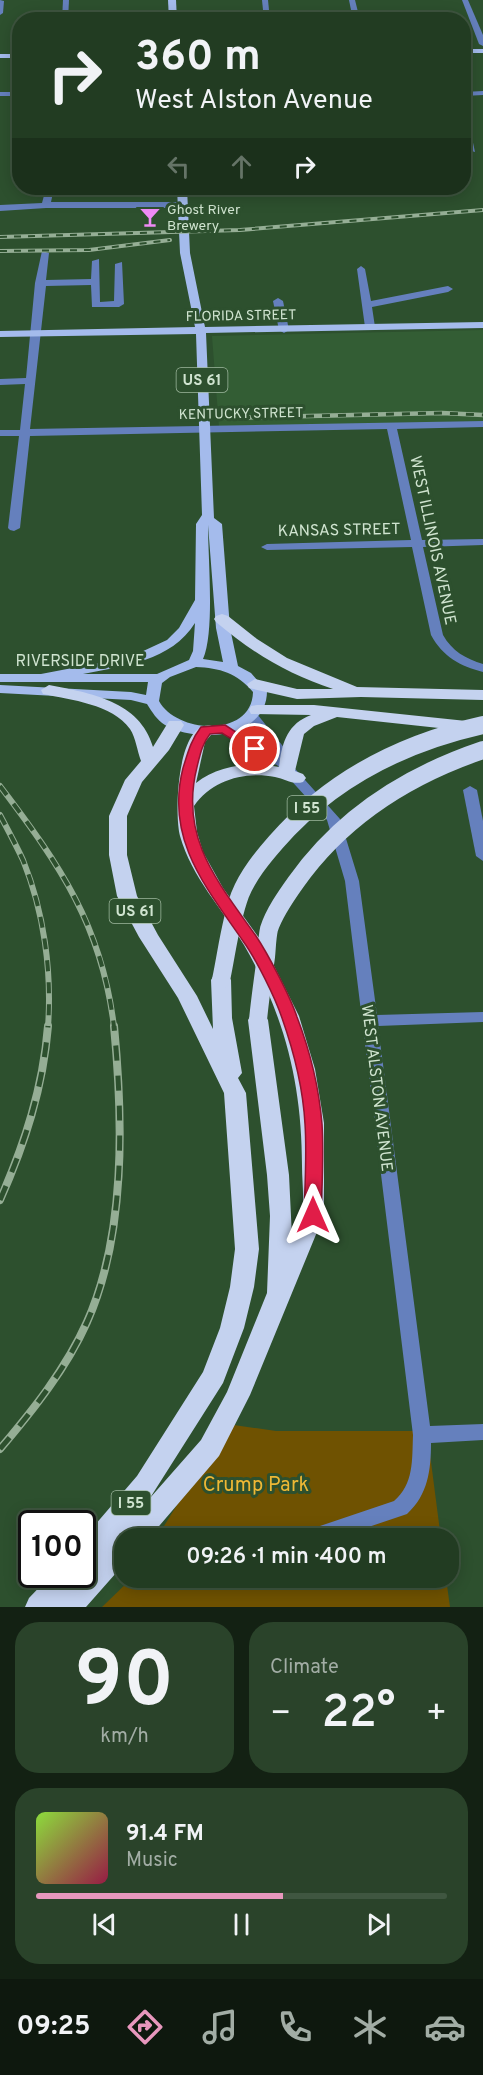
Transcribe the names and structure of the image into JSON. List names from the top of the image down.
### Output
{
  "streets": {
    "highway": ["US 61", "I 55"],
    "main road": ["FLORIDA STREET", "RIVERSIDE DRIVE"],
    "street": [
      "KENTUCKY STREET",
      "KANSAS STREET",
      "WEST ILLINOIS AVENUE",
      "WEST ALSTON AVENUE"
    ]
  },
  "crossings": [
    ["FLORIDA STREET", "US 61"],
    ["US 61", "KENTUCKY STREET"],
    ["US 61", "RIVERSIDE DRIVE"],
    ["US 61", "I 55"],
    ["US 61", "WEST ALSTON AVENUE"],
    ["KENTUCKY STREET", "WEST ILLINOIS AVENUE"],
    ["KANSAS STREET", "WEST ILLINOIS AVENUE"],
    ["RIVERSIDE DRIVE", "WEST ALSTON AVENUE"]
  ],
  "parks": ["Crump Park"],
  "places": {
    "bar": ["Ghost River Brewery"]
  },
  "page": {
    "turn": ["360 m", "West Alston Avenue"],
    "limit": "100",
    "trip": "09:26 · 1 min · 400 m",
    "tile": [
      ["90", "km/h"],
      "Climate"
    ],
    "heat": ["−", "22°", "+"],
    "song": ["91.4 FM", "Music"],
    "tabs": "09:25"
  }
}
